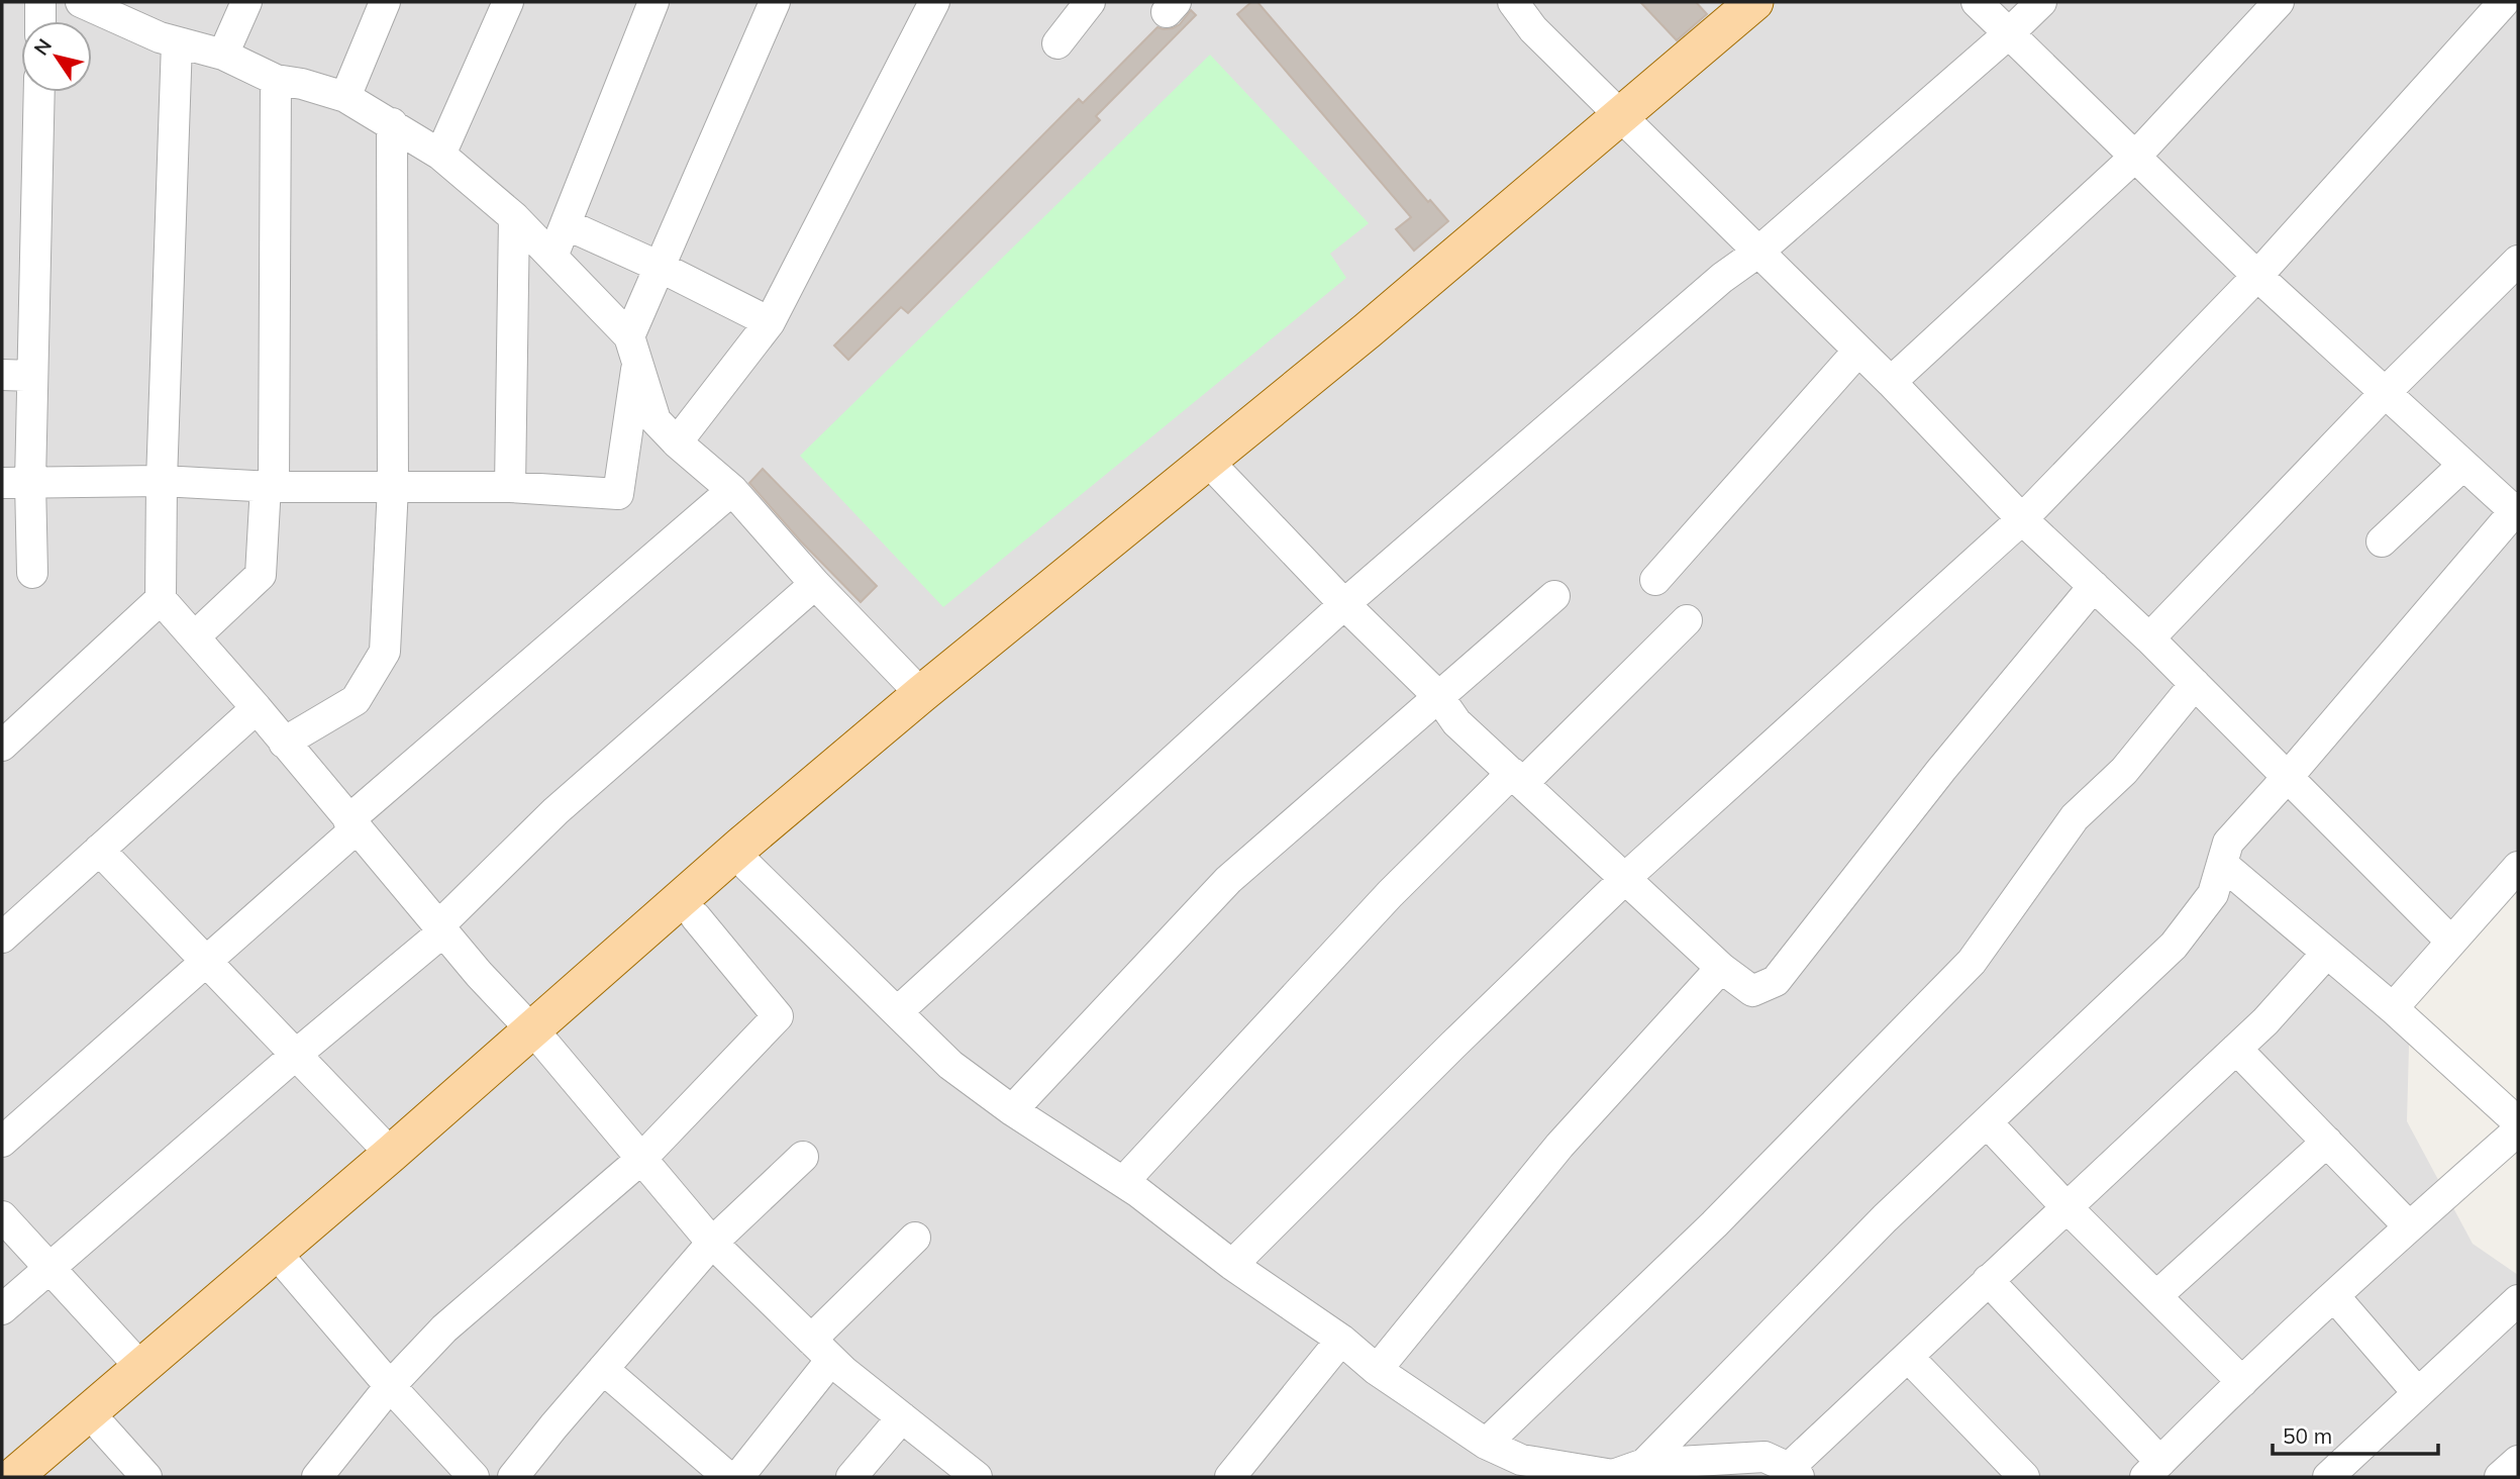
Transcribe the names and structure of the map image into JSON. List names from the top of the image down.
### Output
{
  "scale_bar": "50 m",
  "north": "top left"
}
